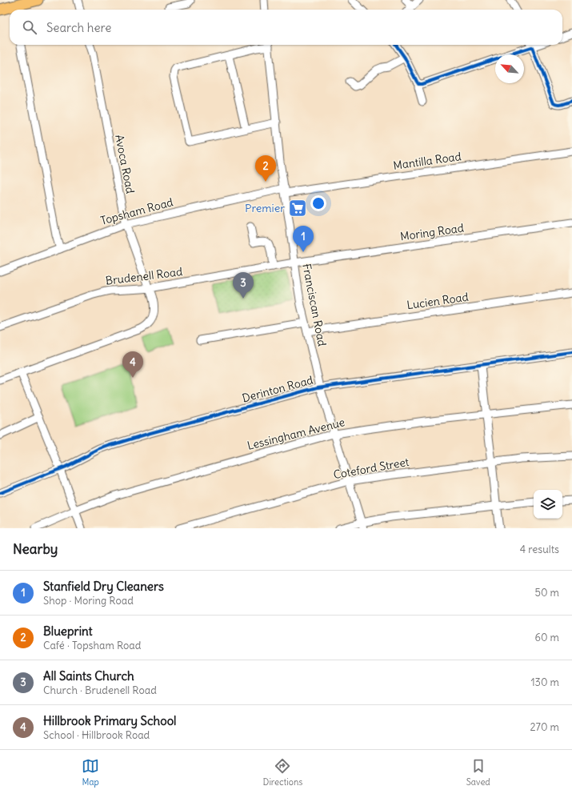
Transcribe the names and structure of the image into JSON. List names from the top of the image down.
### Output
{
  "streets": {
    "street": [
      "Mantilla Road",
      "Avoca Road",
      "Topsham Road",
      "Moring Road",
      "Brudenell Road",
      "Lucien Road",
      "Franciscan Road",
      "Derinton Road",
      "Lessingham Avenue",
      "Coteford Street"
    ]
  },
  "crossings": [
    ["Mantilla Road", "Topsham Road"],
    ["Mantilla Road", "Franciscan Road"],
    ["Avoca Road", "Topsham Road"],
    ["Avoca Road", "Brudenell Road"],
    ["Topsham Road", "Franciscan Road"],
    ["Moring Road", "Brudenell Road"],
    ["Moring Road", "Franciscan Road"],
    ["Brudenell Road", "Franciscan Road"],
    ["Lucien Road", "Franciscan Road"],
    ["Franciscan Road", "Derinton Road"],
    ["Franciscan Road", "Lessingham Avenue"],
    ["Franciscan Road", "Coteford Street"]
  ],
  "places": {
    "supermarket": ["Premier"]
  },
  "north": "top left",
  "page": {
    "search": "Search here",
    "pins": [
      "2",
      "1",
      "3",
      "4"
    ],
    "heading": ["Nearby", "4 results"],
    "list": [
      {
        "mark": "1",
        "name": "Stanfield Dry Cleaners",
        "note": "Shop · Moring Road",
        "value": "50 m"
      },
      {
        "mark": "2",
        "name": "Blueprint",
        "note": "Café · Topsham Road",
        "value": "60 m"
      },
      {
        "mark": "3",
        "name": "All Saints Church",
        "note": "Church · Brudenell Road",
        "value": "130 m"
      },
      {
        "mark": "4",
        "name": "Hillbrook Primary School",
        "note": "School · Hillbrook Road",
        "value": "270 m"
      }
    ],
    "nav": ["Map", "Directions", "Saved"]
  }
}
